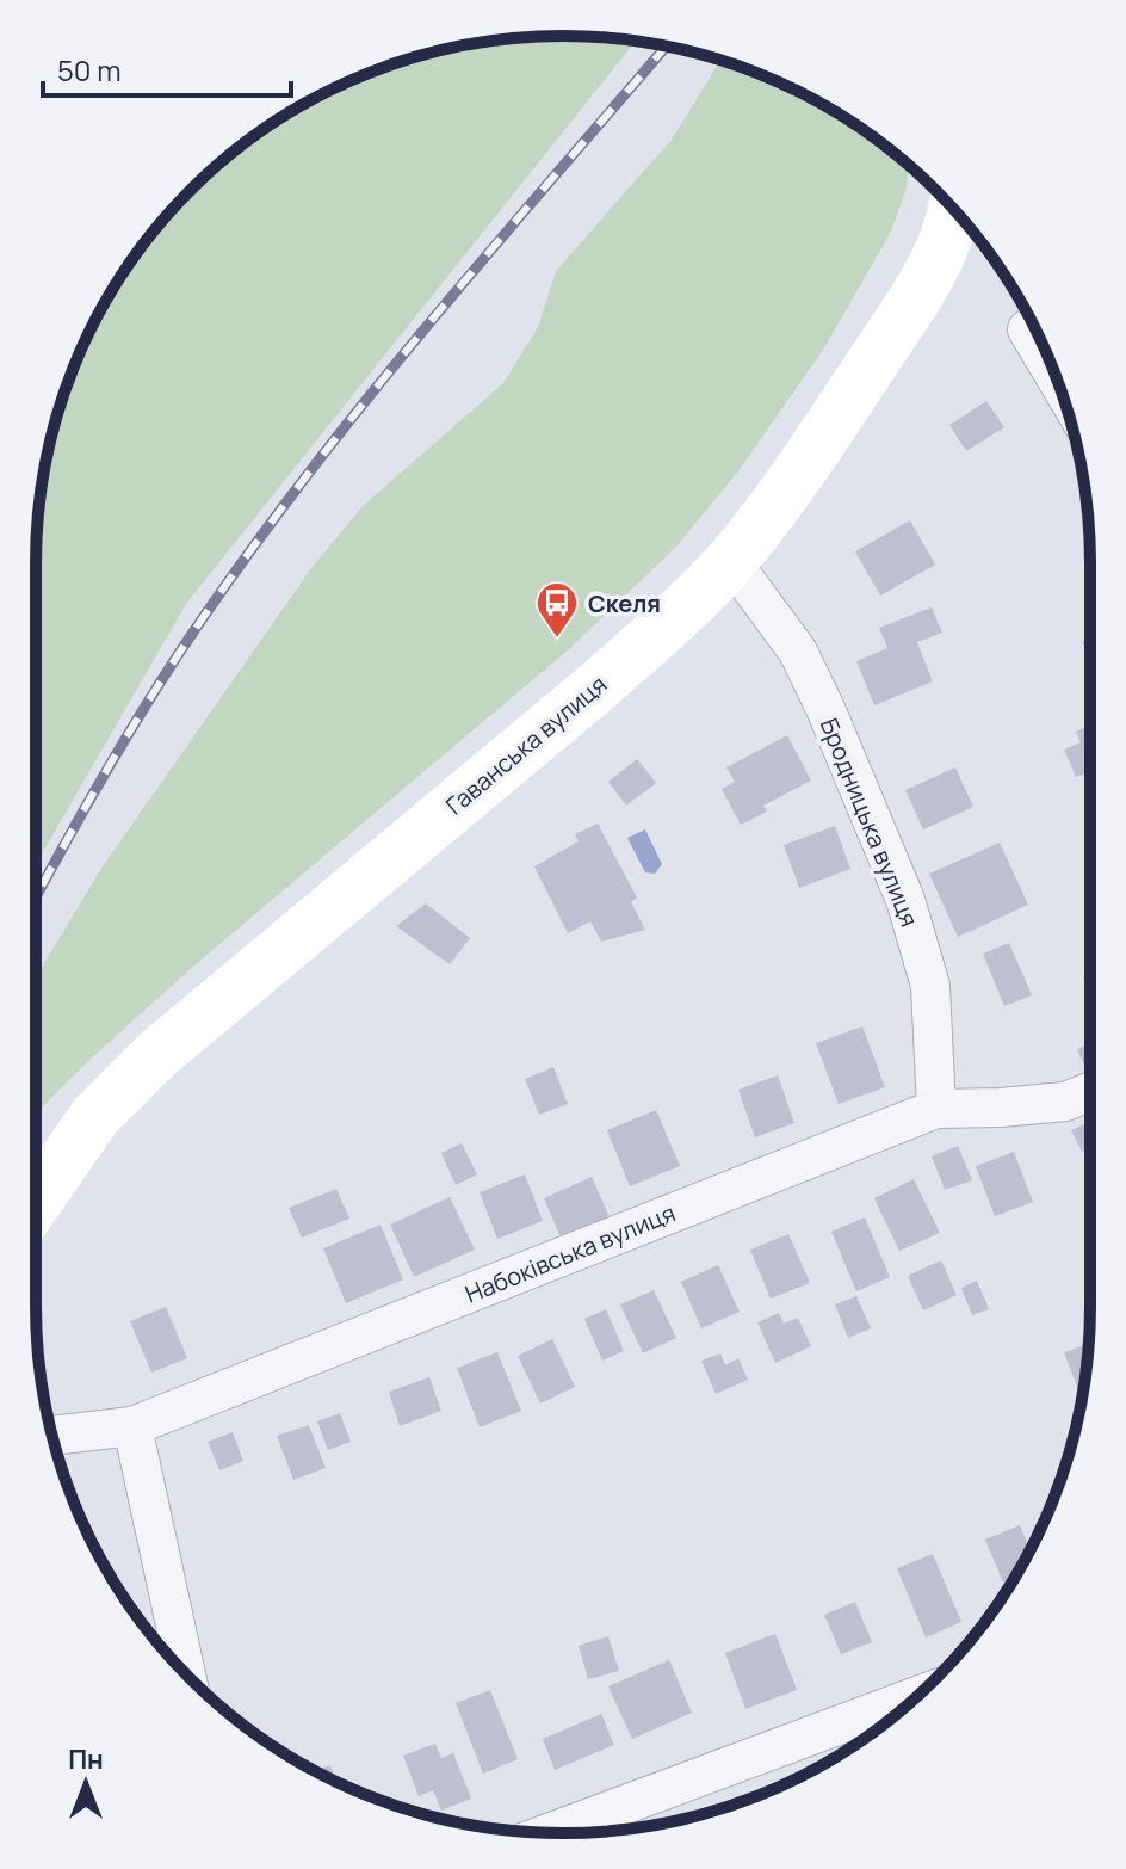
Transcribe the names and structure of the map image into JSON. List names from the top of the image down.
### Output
{
  "streets": {
    "street": ["Гаванська вулиця", "Бродницька вулиця", "Набоківська вулиця"]
  },
  "crossings": [
    ["Гаванська вулиця", "Бродницька вулиця"],
    ["Бродницька вулиця", "Набоківська вулиця"]
  ],
  "places": {
    "bus stop": ["Скеля"]
  },
  "scale_bar": "50 m",
  "north": "top"
}
